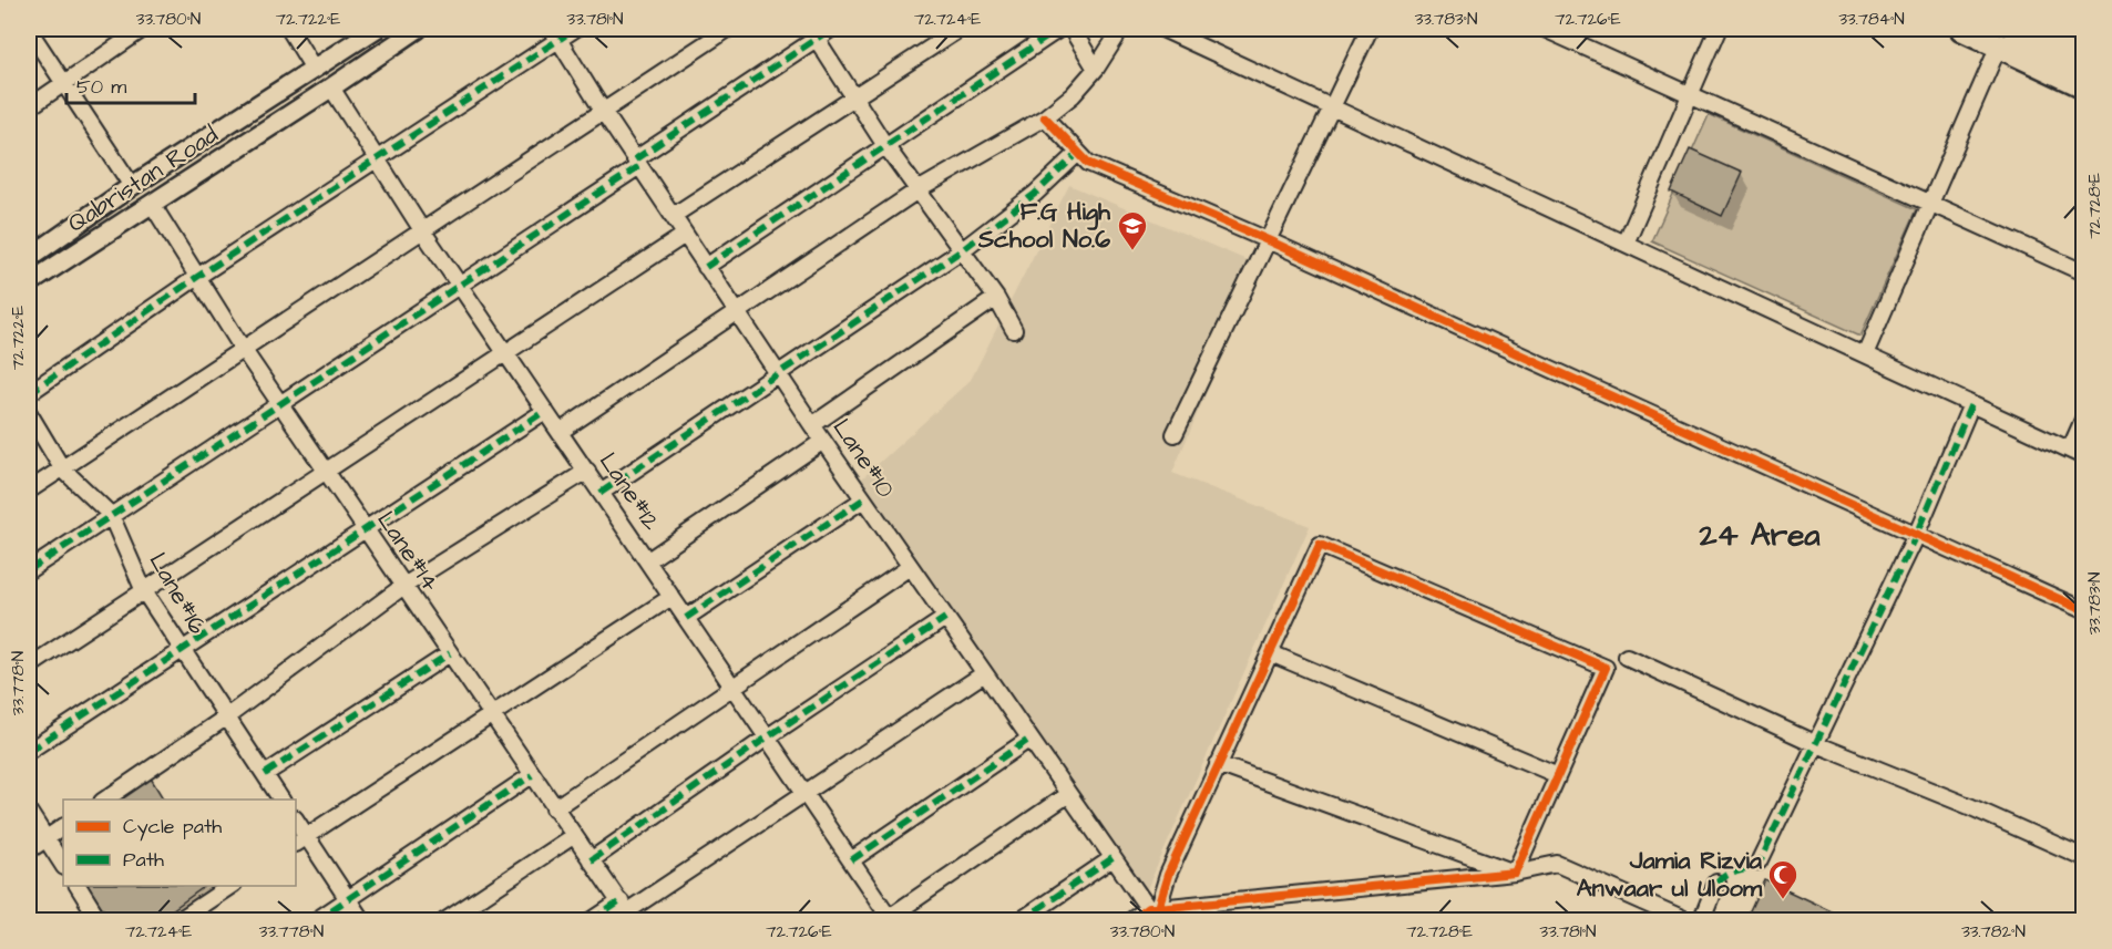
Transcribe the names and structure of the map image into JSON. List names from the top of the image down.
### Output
{
  "streets": {
    "street": [
      "Qabristan Road",
      "Lane#10",
      "Lane#12",
      "Lane#14",
      "Lane#16"
    ]
  },
  "crossings": [
    ["Qabristan Road", "Lane#12"],
    ["Qabristan Road", "Lane#14"]
  ],
  "districts": ["24 Area"],
  "places": {
    "school or university": ["F.G High School No.6"],
    "mosque": ["Jamia Rizvia Anwaar ul Uloom"]
  },
  "legend": ["Cycle path", "Path"],
  "scale_bar": "50 m",
  "coordinates": [
    "33.780°N",
    "72.722°E",
    "33.781°N",
    "72.724°E",
    "33.783°N",
    "72.726°E",
    "33.784°N",
    "72.728°E",
    "33.778°N",
    "33.782°N"
  ]
}
